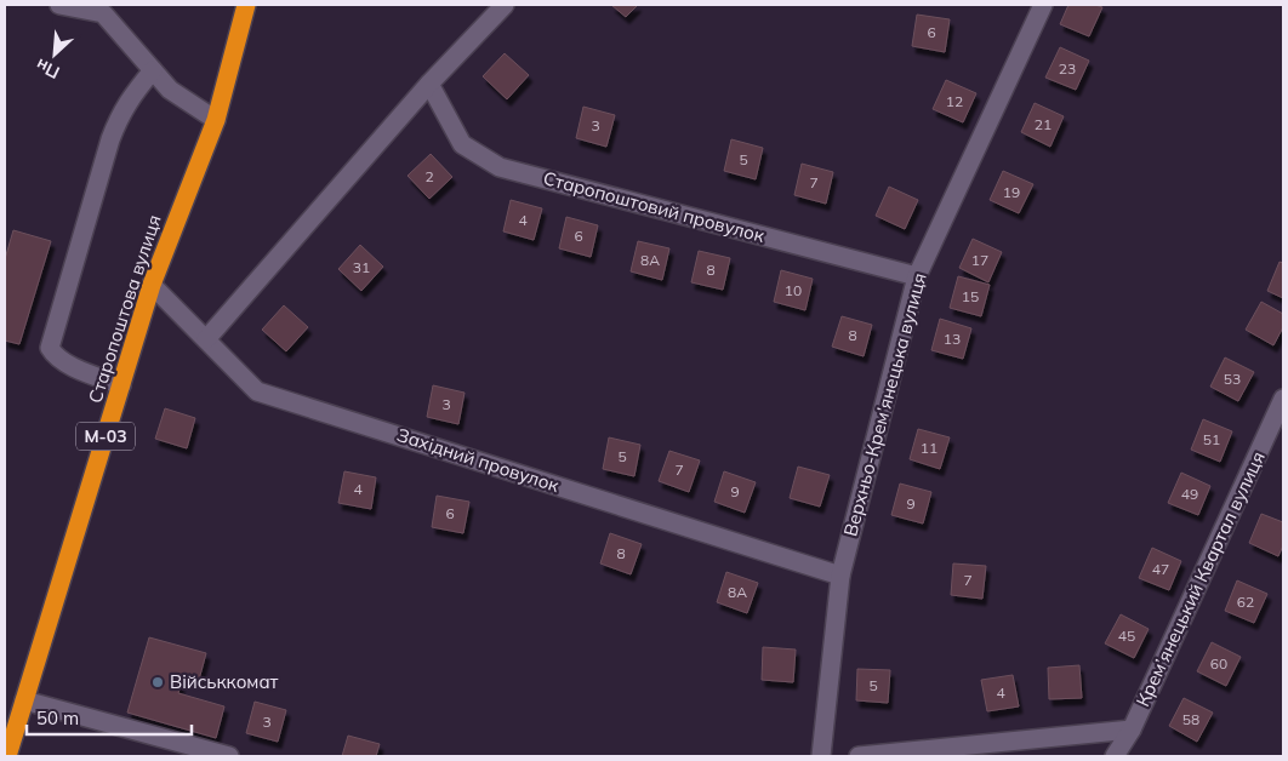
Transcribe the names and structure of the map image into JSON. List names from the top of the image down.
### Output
{
  "streets": {
    "highway": ["Старопоштова вулиця", "М-03"],
    "street": [
      "Старопоштовий провулок",
      "Верхньо-Крем’янецька вулиця",
      "Західний провулок",
      "Крем’янецький Квартал вулиця"
    ]
  },
  "crossings": [
    ["Старопоштовий провулок", "Верхньо-Крем’янецька вулиця"],
    ["Старопоштова вулиця", "М-03"],
    ["Старопоштова вулиця", "Західний провулок"],
    ["Верхньо-Крем’янецька вулиця", "Західний провулок"]
  ],
  "places": ["Вiйськкомат"],
  "house_numbers": [
    "6",
    "23",
    "12",
    "21",
    "3",
    "5",
    "2",
    "7",
    "19",
    "4",
    "6",
    "8А",
    "17",
    "31",
    "8",
    "10",
    "15",
    "8",
    "13",
    "53",
    "3",
    "51",
    "11",
    "5",
    "7",
    "4",
    "9",
    "49",
    "9",
    "6",
    "8",
    "47",
    "7",
    "8А",
    "62",
    "45",
    "60",
    "5",
    "4",
    "58",
    "3"
  ],
  "scale_bar": "50 m",
  "north": "bottom left"
}
